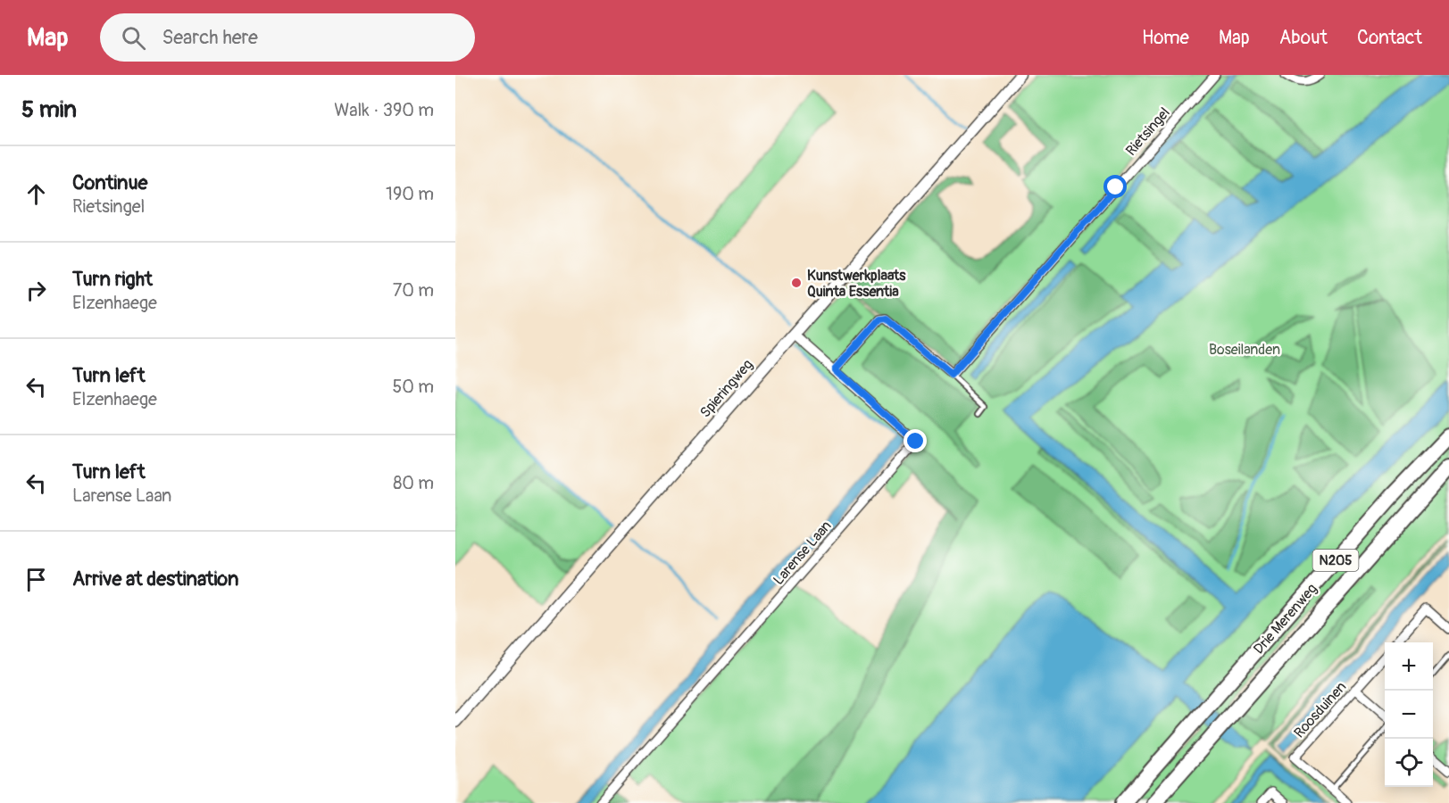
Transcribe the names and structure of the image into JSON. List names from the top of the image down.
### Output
{
  "streets": {
    "highway": ["N205", "Drie Merenweg"],
    "street": [
      "Rietsingel",
      "Spieringweg",
      "Larense Laan",
      "Roosduinen"
    ]
  },
  "crossings": [
    ["Spieringweg", "Larense Laan"]
  ],
  "parks": ["Boseilanden"],
  "places": ["Kunstwerkplaats Quinta Essentia"],
  "page": {
    "header": "Map",
    "search": "Search here",
    "nav": [
      "Home",
      "Map",
      "About",
      "Contact"
    ],
    "heading": ["5 min", "Walk · 390 m"],
    "list": [
      ["Continue", "Rietsingel", "190 m"],
      ["Turn right", "Elzenhaege", "70 m"],
      ["Turn left", "Elzenhaege", "50 m"],
      ["Turn left", "Larense Laan", "80 m"],
      "Arrive at destination"
    ],
    "map_buttons": ["+", "−"]
  }
}
